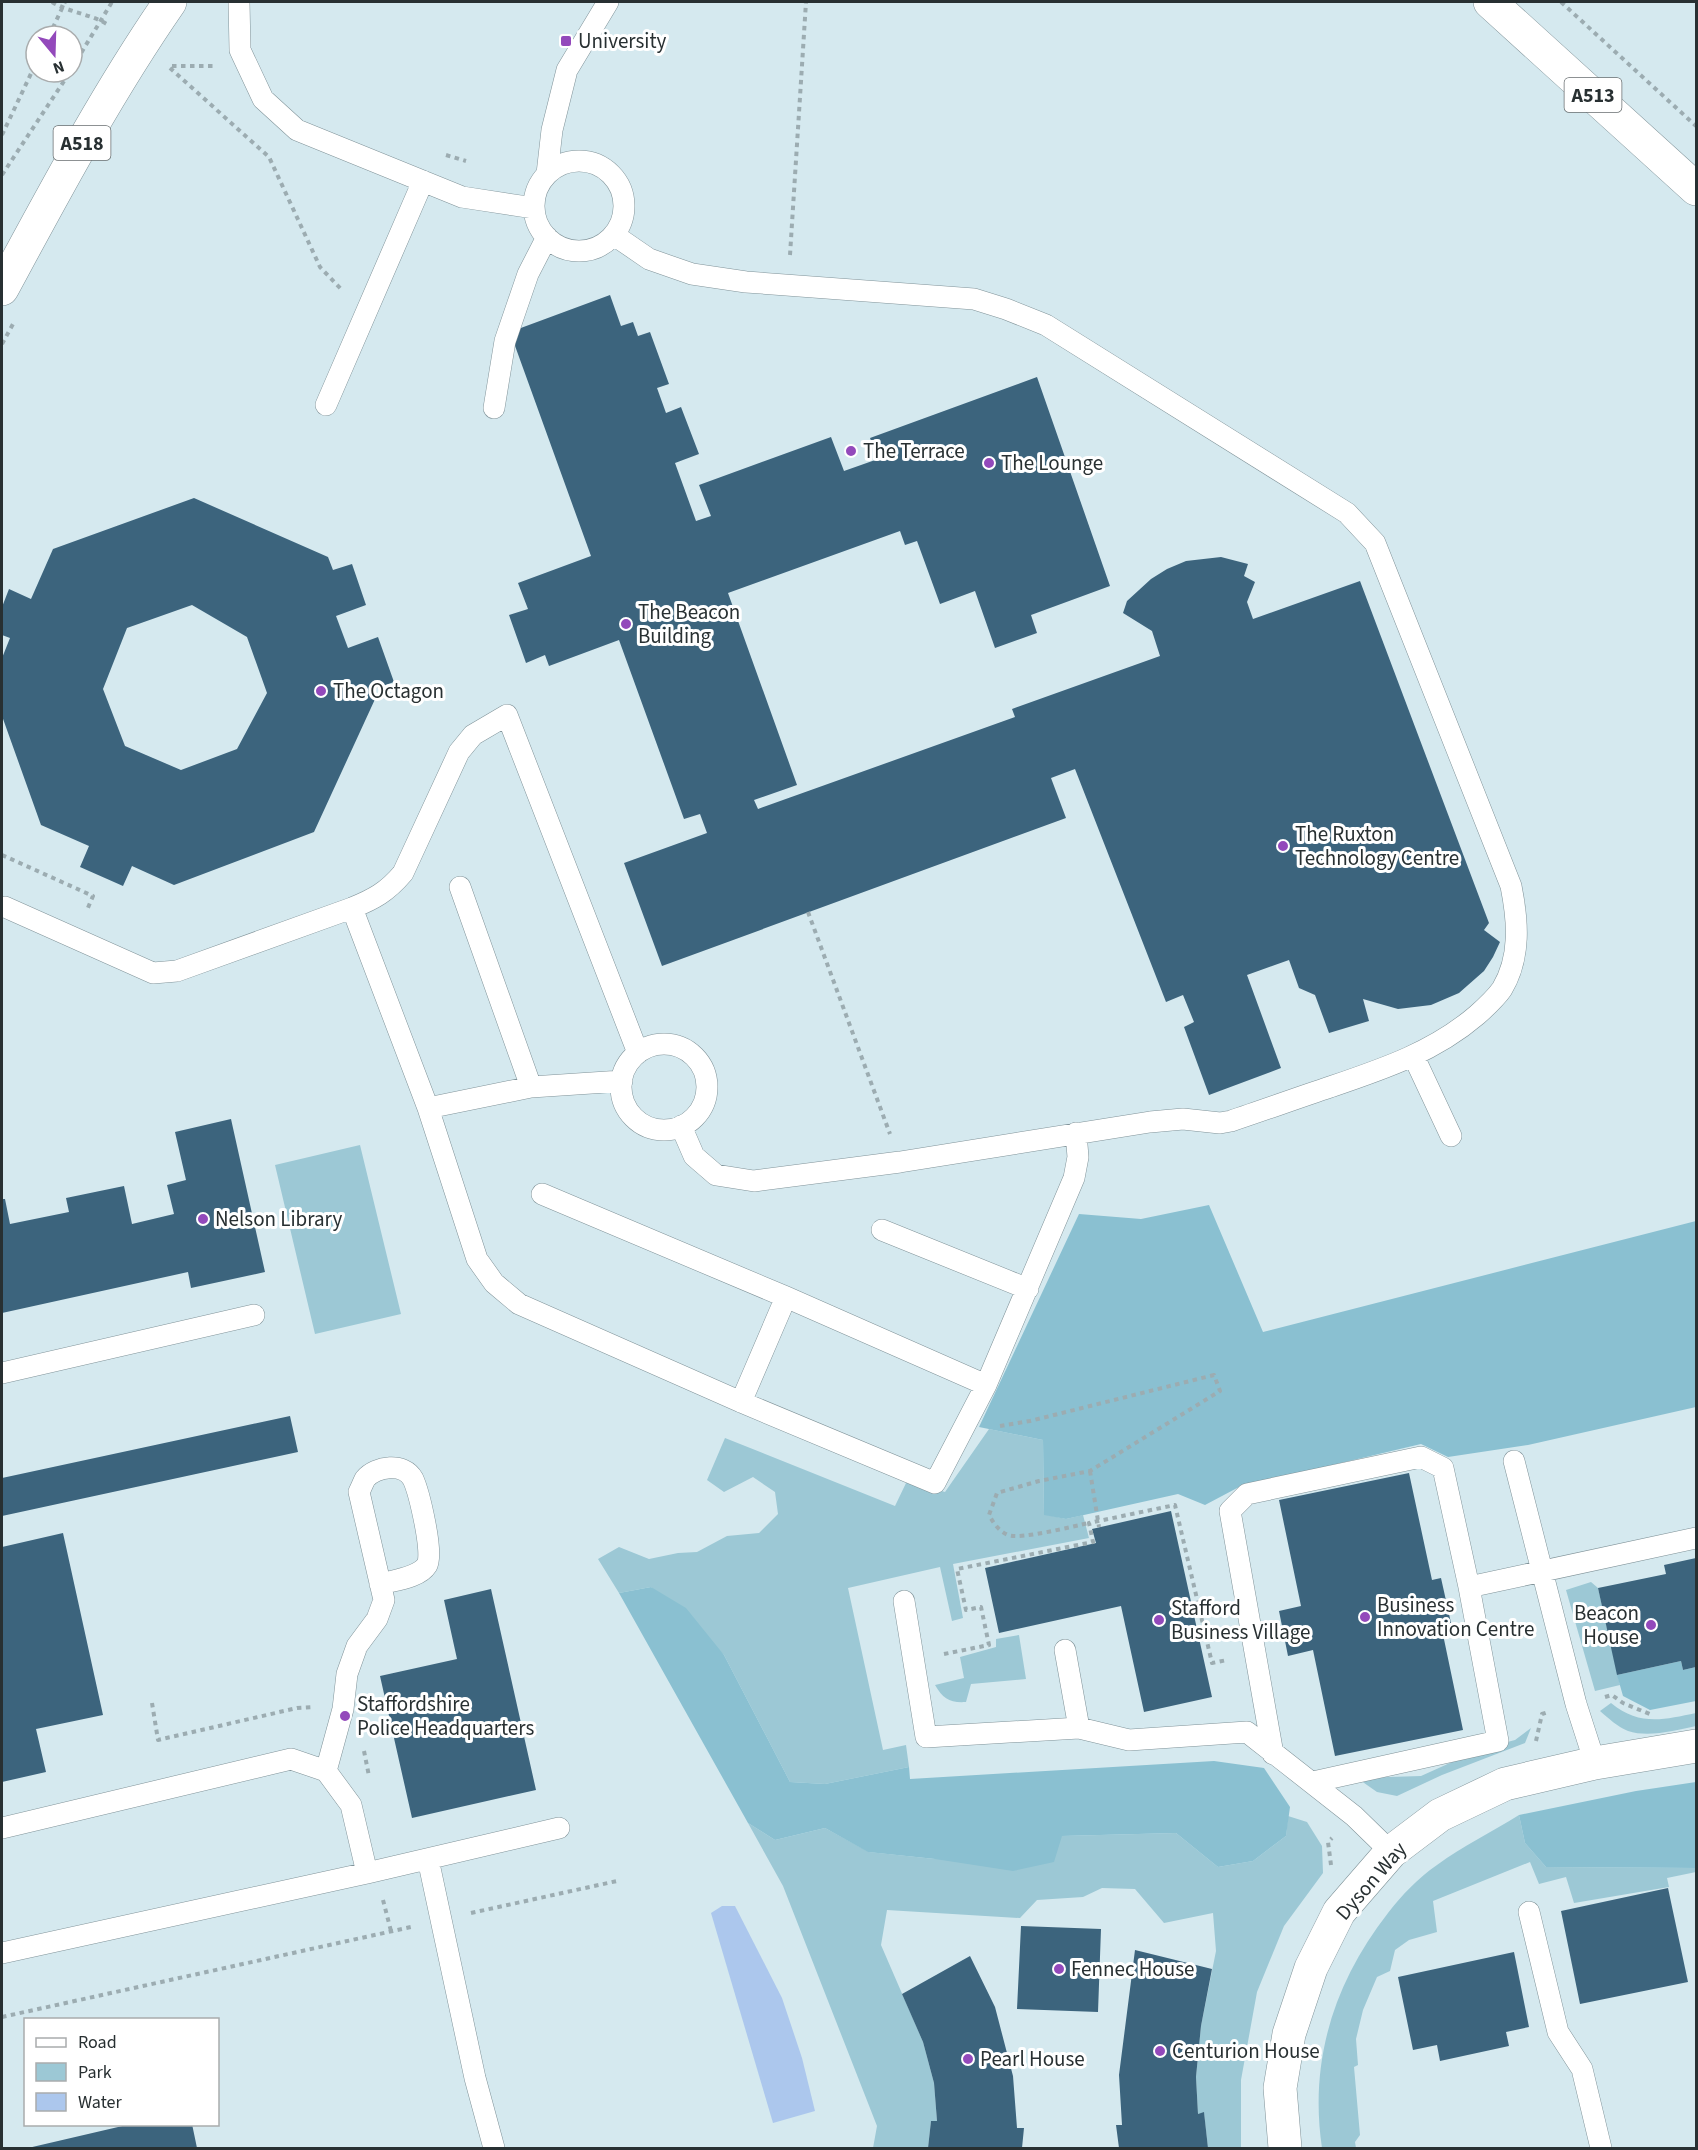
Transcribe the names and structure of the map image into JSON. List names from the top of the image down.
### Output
{
  "streets": {
    "main road": ["A513", "A518", "Dyson Way"]
  },
  "places": {
    "transit": ["University"],
    "other": [
      "The Terrace",
      "The Lounge",
      "The Beacon Building",
      "The Octagon",
      "The Ruxton Technology Centre",
      "Nelson Library",
      "Business Innovation Centre",
      "Stafford Business Village",
      "Beacon House",
      "Staffordshire Police Headquarters",
      "Fennec House",
      "Centurion House",
      "Pearl House"
    ]
  },
  "legend": ["Road", "Park", "Water"],
  "north": "bottom"
}
